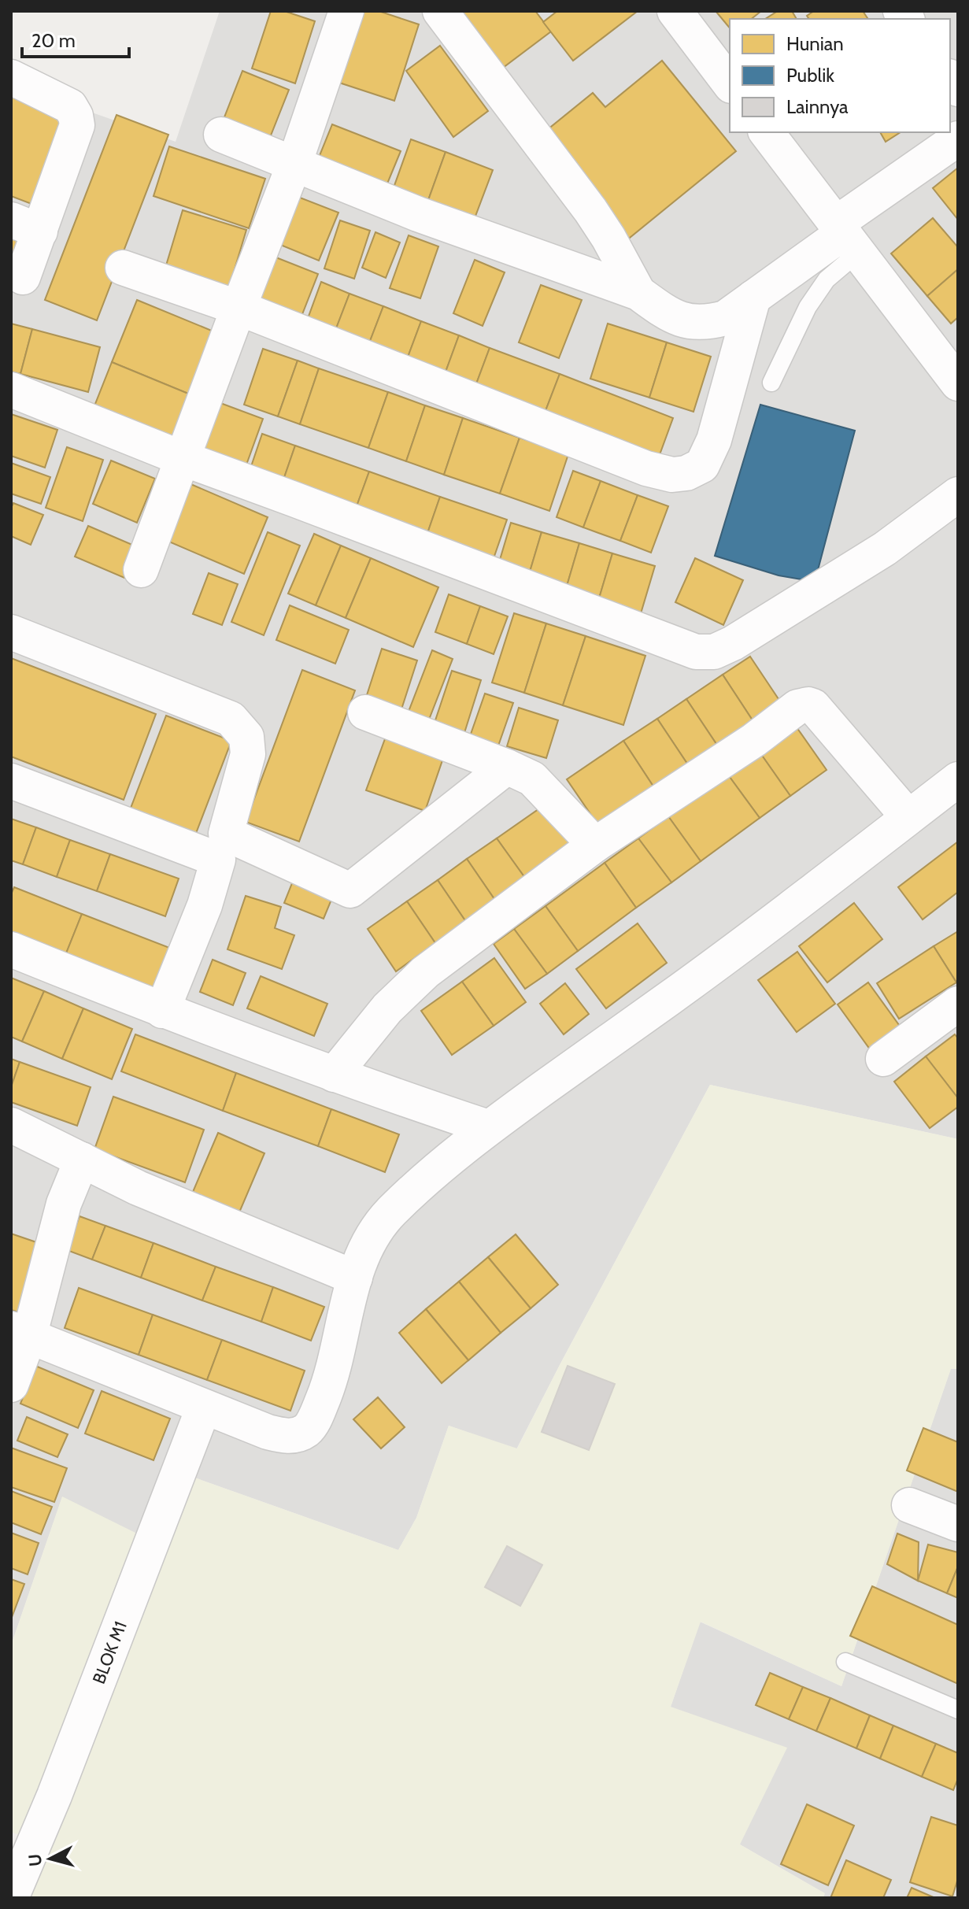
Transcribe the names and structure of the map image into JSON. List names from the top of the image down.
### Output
{
  "streets": {
    "street": ["BLOK M1"]
  },
  "legend": ["Hunian", "Publik", "Lainnya"],
  "scale_bar": "20 m",
  "north": "left"
}
